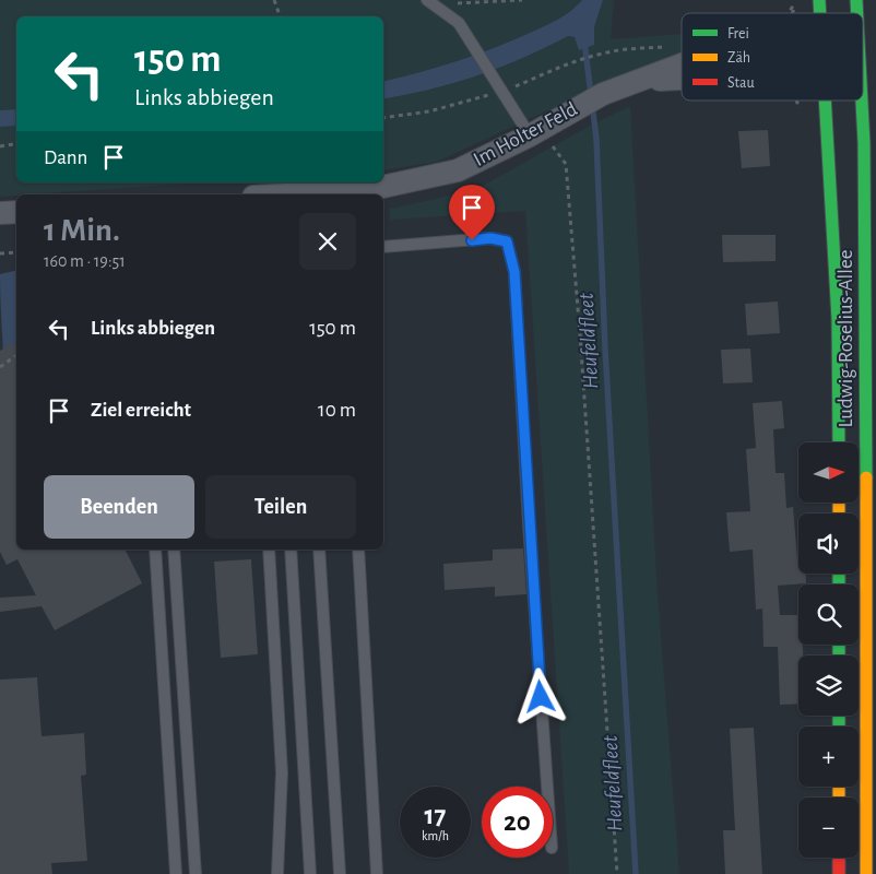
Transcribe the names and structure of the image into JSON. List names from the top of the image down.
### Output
{
  "streets": {
    "main road": ["Ludwig-Roselius-Allee"],
    "street": ["Im Holter Feld"]
  },
  "water": ["Heufeldfleet"],
  "legend": ["Frei", "Zäh", "Stau"],
  "north": "right",
  "page": {
    "turn": ["150 m", "Links abbiegen"],
    "then": "Dann",
    "heading": ["1 Min.", "160 m · 19:51"],
    "list": [
      {
        "name": "Links abbiegen",
        "value": "150 m"
      },
      {
        "name": "Ziel erreicht",
        "value": "10 m"
      }
    ],
    "map_buttons": ["+", "−"],
    "buttons": ["Beenden", "Teilen"],
    "speed": "17 km/h",
    "limit": "20"
  }
}
